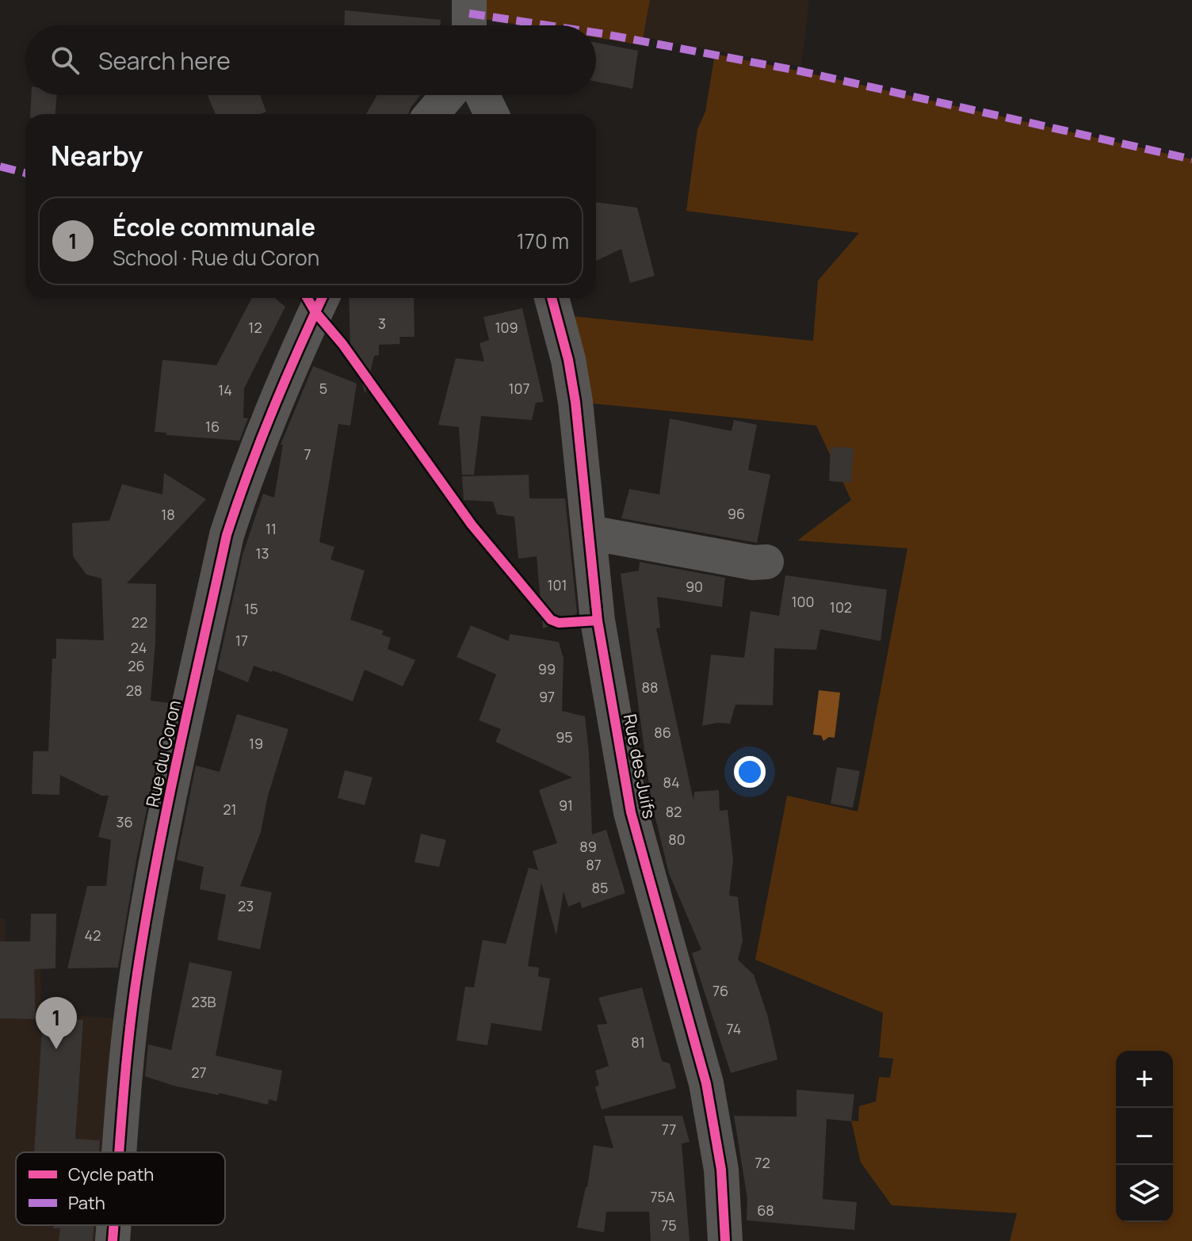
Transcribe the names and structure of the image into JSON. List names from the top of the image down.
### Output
{
  "streets": {
    "street": ["Rue du Coron", "Rue des Juifs"]
  },
  "house_numbers": [
    "3",
    "12",
    "109",
    "5",
    "107",
    "14",
    "16",
    "7",
    "96",
    "18",
    "11",
    "13",
    "101",
    "90",
    "100",
    "102",
    "15",
    "22",
    "17",
    "24",
    "26",
    "99",
    "88",
    "28",
    "97",
    "86",
    "95",
    "19",
    "84",
    "91",
    "21",
    "82",
    "36",
    "80",
    "89",
    "87",
    "85",
    "23",
    "42",
    "76",
    "23B",
    "74",
    "81",
    "27",
    "77",
    "72",
    "75A",
    "68",
    "75"
  ],
  "legend": ["Cycle path", "Path"],
  "page": {
    "search": "Search here",
    "heading": "Nearby",
    "list": [
      {
        "mark": "1",
        "name": "École communale",
        "note": "School · Rue du Coron",
        "value": "170 m"
      }
    ],
    "pins": "1",
    "map_buttons": ["+", "−"]
  }
}
